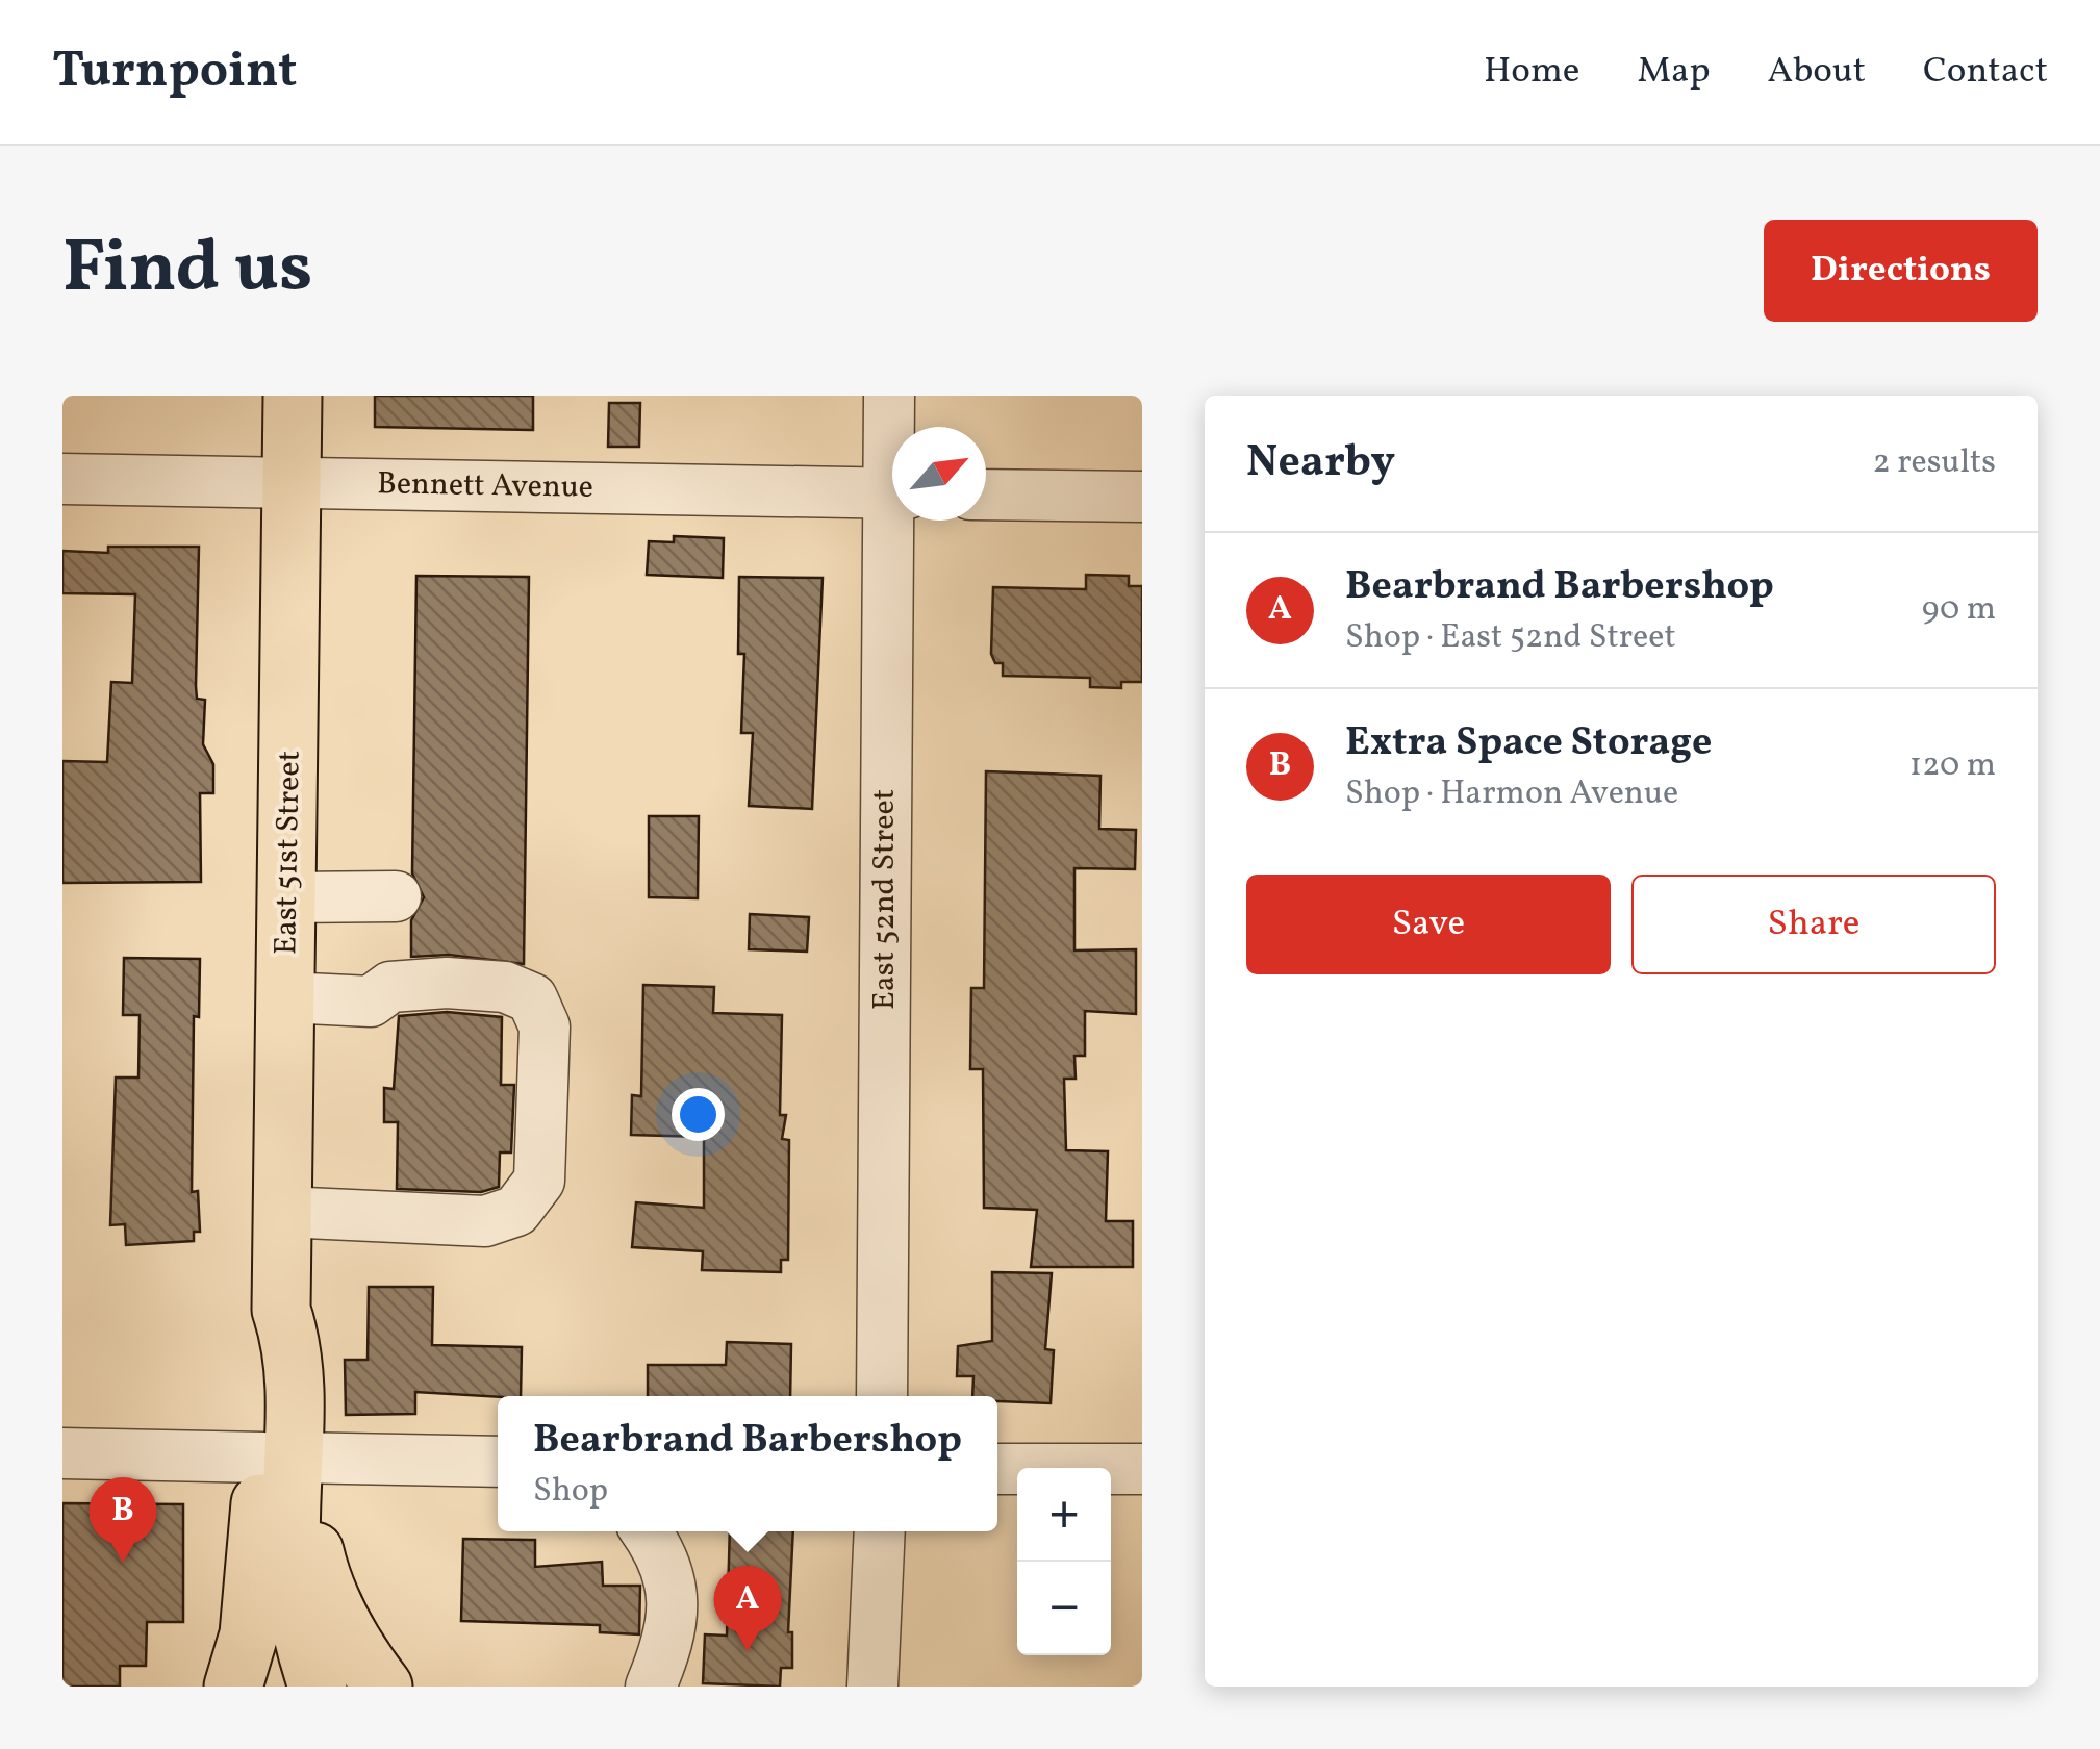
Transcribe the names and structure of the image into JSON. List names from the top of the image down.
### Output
{
  "streets": {
    "main road": ["East 51st Street"],
    "street": ["Bennett Avenue", "East 52nd Street"]
  },
  "crossings": [
    ["Bennett Avenue", "East 51st Street"]
  ],
  "north": "top right",
  "page": {
    "header": "Turnpoint",
    "nav": [
      "Home",
      "Map",
      "About",
      "Contact"
    ],
    "title": "Find us",
    "buttons": [
      "Directions",
      ["Save", "Share"]
    ],
    "heading": ["Nearby", "2 results"],
    "list": [
      {
        "mark": "A",
        "name": "Bearbrand Barbershop",
        "note": "Shop · East 52nd Street",
        "value": "90 m"
      },
      {
        "mark": "B",
        "name": "Extra Space Storage",
        "note": "Shop · Harmon Avenue",
        "value": "120 m"
      }
    ],
    "popup": ["Bearbrand Barbershop", "Shop"],
    "map_buttons": ["+", "−"],
    "pins": ["B", "A"]
  }
}
